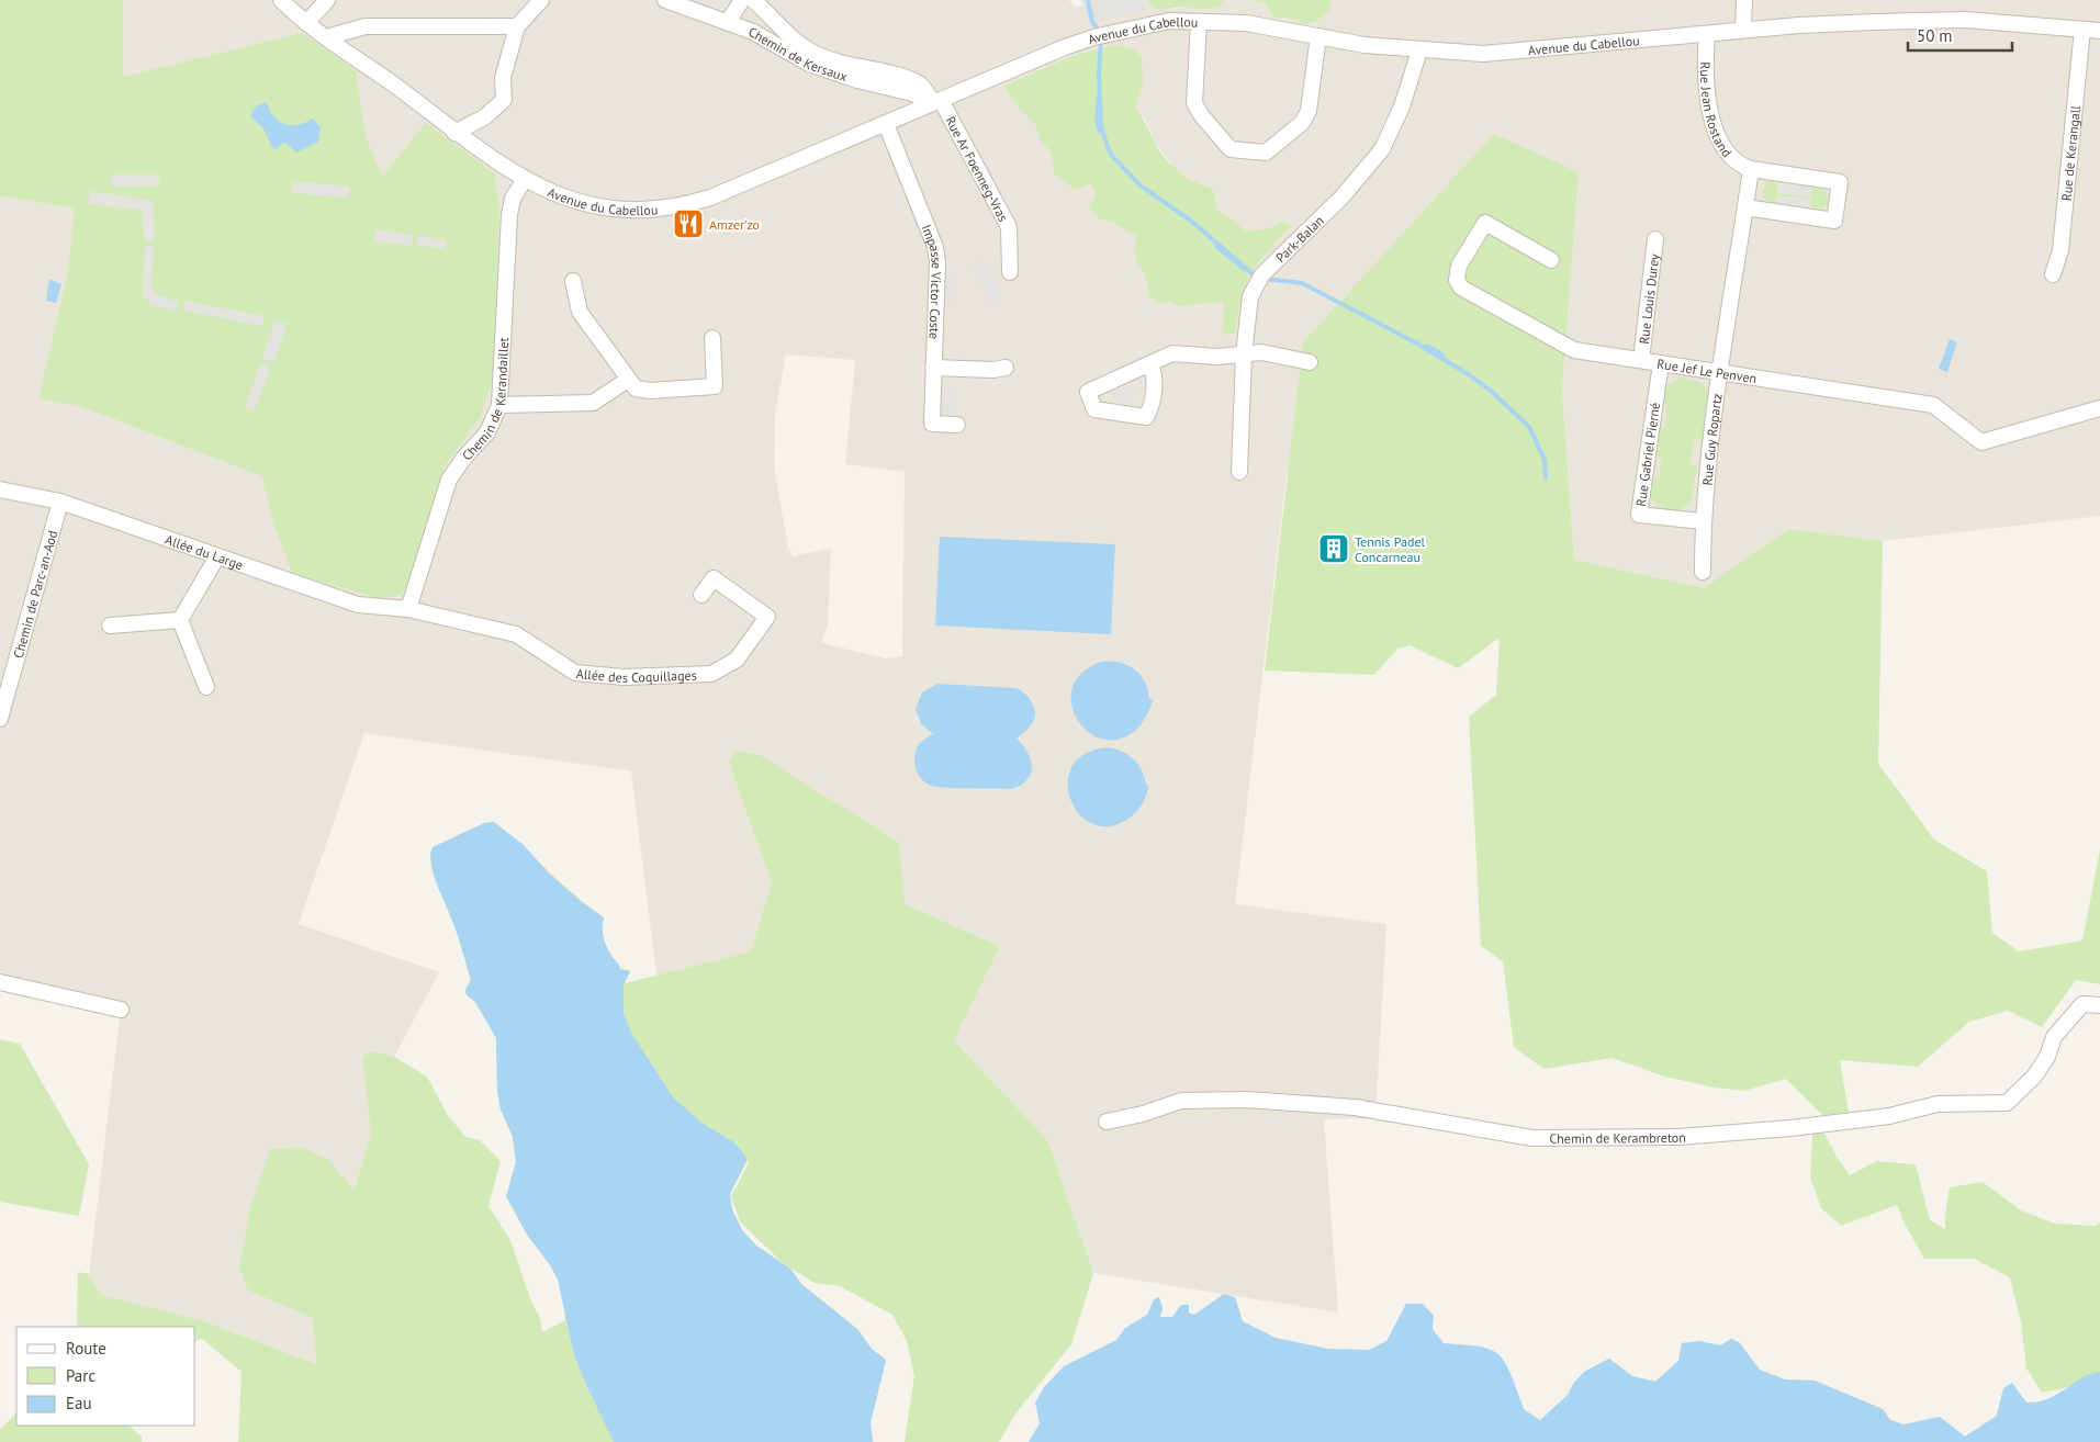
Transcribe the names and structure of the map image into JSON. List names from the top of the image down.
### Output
{
  "streets": {
    "street": [
      "Avenue du Cabellou",
      "Chemin de Kersaux",
      "Rue Jean Rostand",
      "Rue de Kerangall",
      "Rue Ar Foenneg-Vras",
      "Park-Balan",
      "Impasse Victor Coste",
      "Rue Louis Durey",
      "Rue Jef Le Penven",
      "Chemin de Kerandaillet",
      "Rue Guy Ropartz",
      "Rue Gabriel Pierné",
      "Allée du Large",
      "Chemin de Parc-an-Aod",
      "Allée des Coquillages",
      "Chemin de Kerambreton"
    ]
  },
  "crossings": [
    ["Avenue du Cabellou", "Chemin de Kersaux"],
    ["Avenue du Cabellou", "Rue Jean Rostand"],
    ["Avenue du Cabellou", "Rue de Kerangall"],
    ["Avenue du Cabellou", "Rue Ar Foenneg-Vras"],
    ["Avenue du Cabellou", "Park-Balan"],
    ["Avenue du Cabellou", "Impasse Victor Coste"],
    ["Avenue du Cabellou", "Chemin de Kerandaillet"],
    ["Chemin de Kersaux", "Rue Ar Foenneg-Vras"],
    ["Rue Jean Rostand", "Rue Guy Ropartz"],
    ["Rue Louis Durey", "Rue Jef Le Penven"],
    ["Rue Jef Le Penven", "Rue Guy Ropartz"],
    ["Rue Jef Le Penven", "Rue Gabriel Pierné"],
    ["Chemin de Kerandaillet", "Allée du Large"],
    ["Chemin de Kerandaillet", "Allée des Coquillages"],
    ["Rue Guy Ropartz", "Rue Gabriel Pierné"],
    ["Allée du Large", "Chemin de Parc-an-Aod"],
    ["Allée du Large", "Allée des Coquillages"]
  ],
  "places": {
    "restaurant": ["Amzer’zo"],
    "building": ["Tennis Padel Concarneau"]
  },
  "legend": ["Route", "Parc", "Eau"],
  "scale_bar": "50 m"
}
